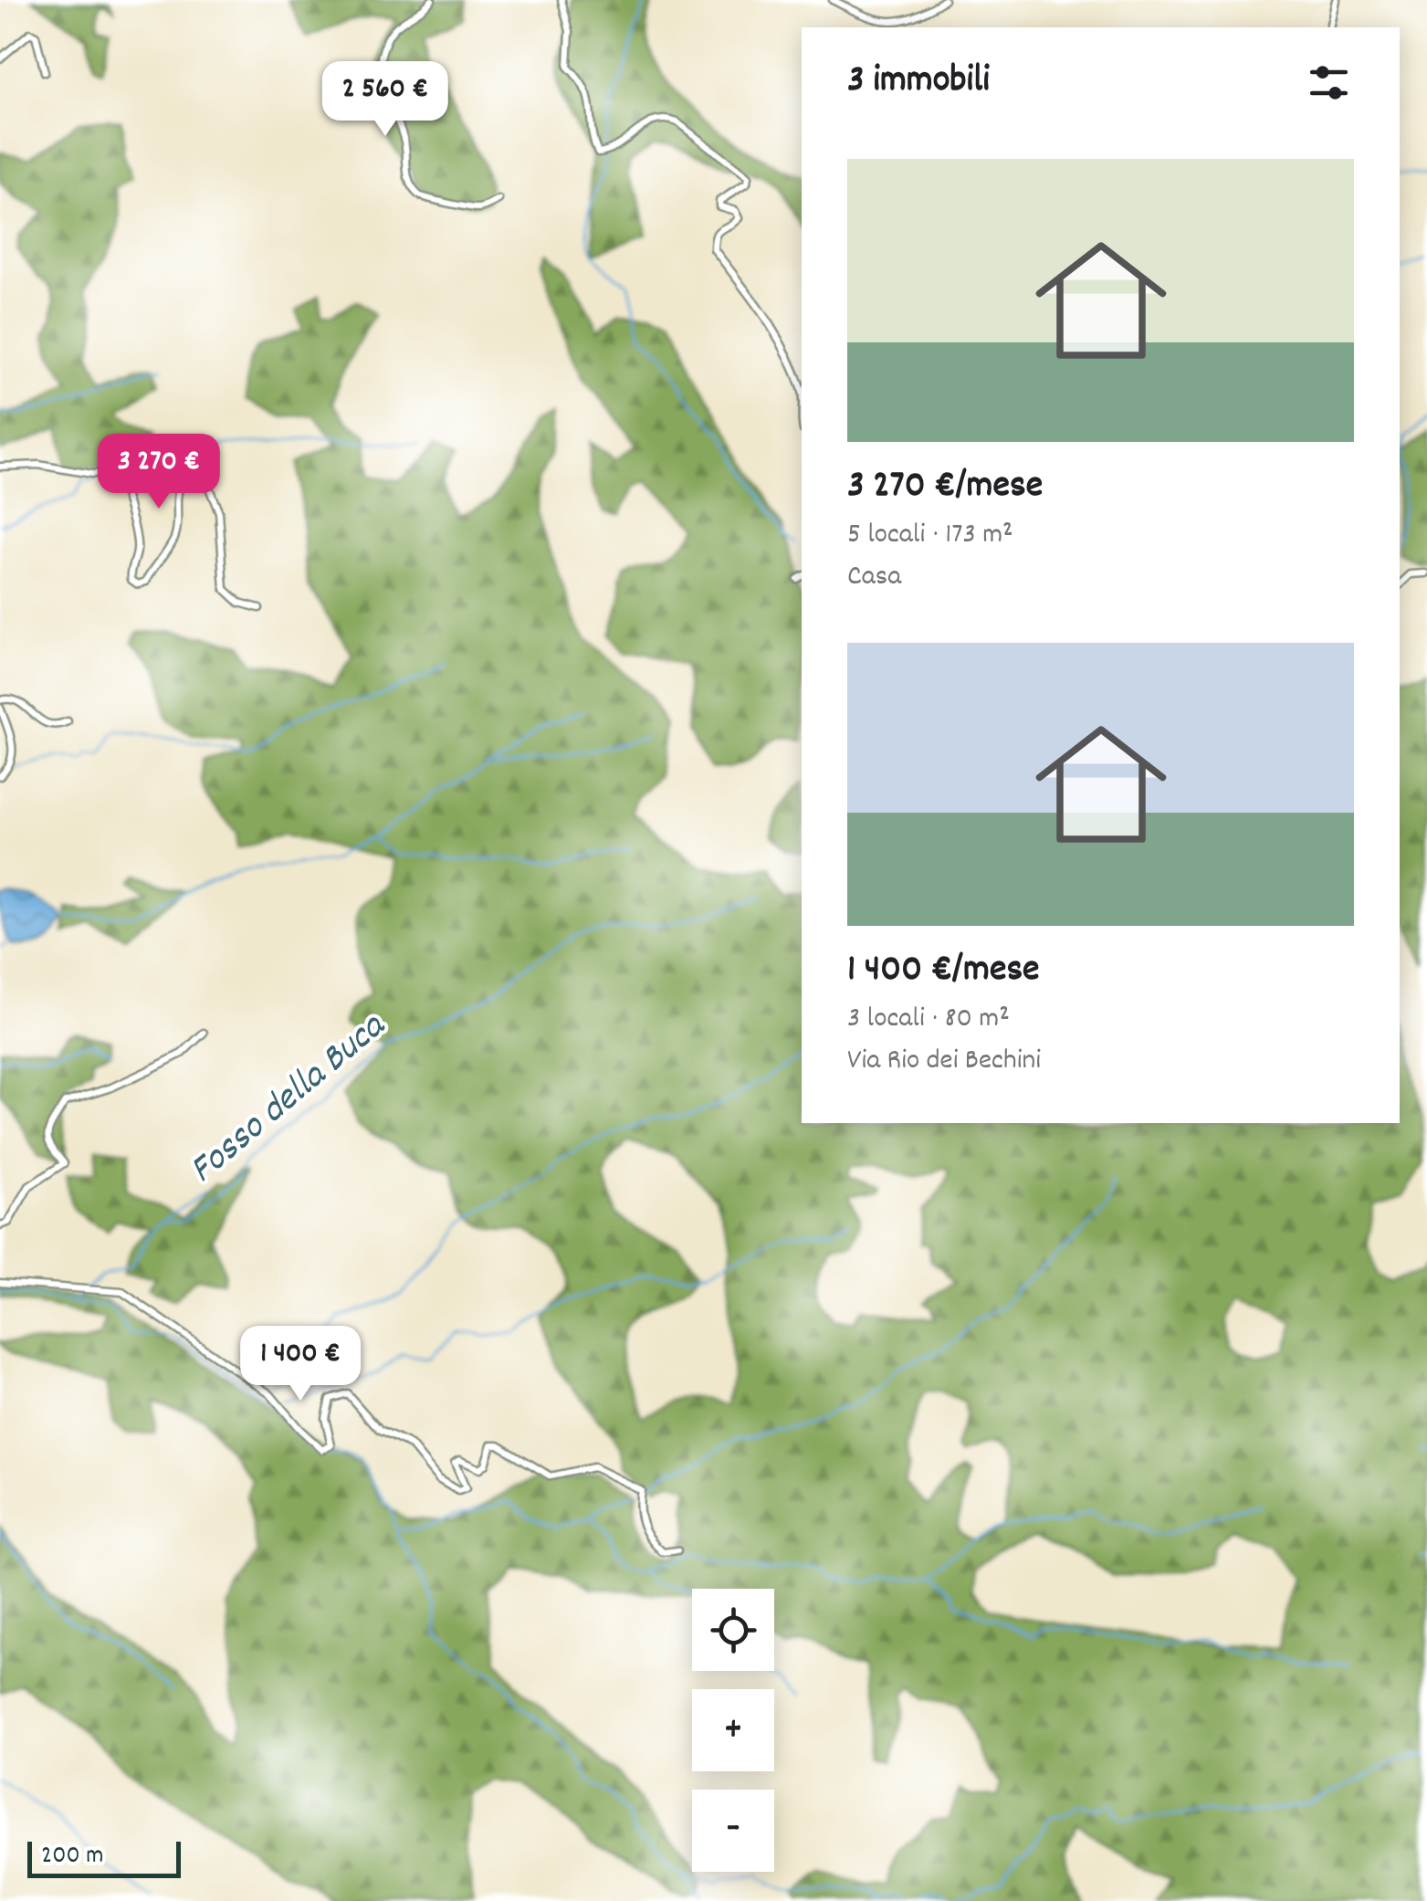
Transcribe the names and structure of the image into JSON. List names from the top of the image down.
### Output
{
  "water": ["Fosso della Buca"],
  "scale_bar": "200 m",
  "page": {
    "heading": "3 immobili",
    "price": ["2 560 €", "3 270 €", "1 400 €"],
    "list": [
      {
        "name": "3 270 €/mese",
        "note": "5 locali · 173 m² · Casa"
      },
      {
        "name": "1 400 €/mese",
        "note": "3 locali · 80 m² · Via Rio dei Bechini"
      }
    ],
    "map_buttons": ["+", "−"],
    "scale": "200 m"
  }
}
